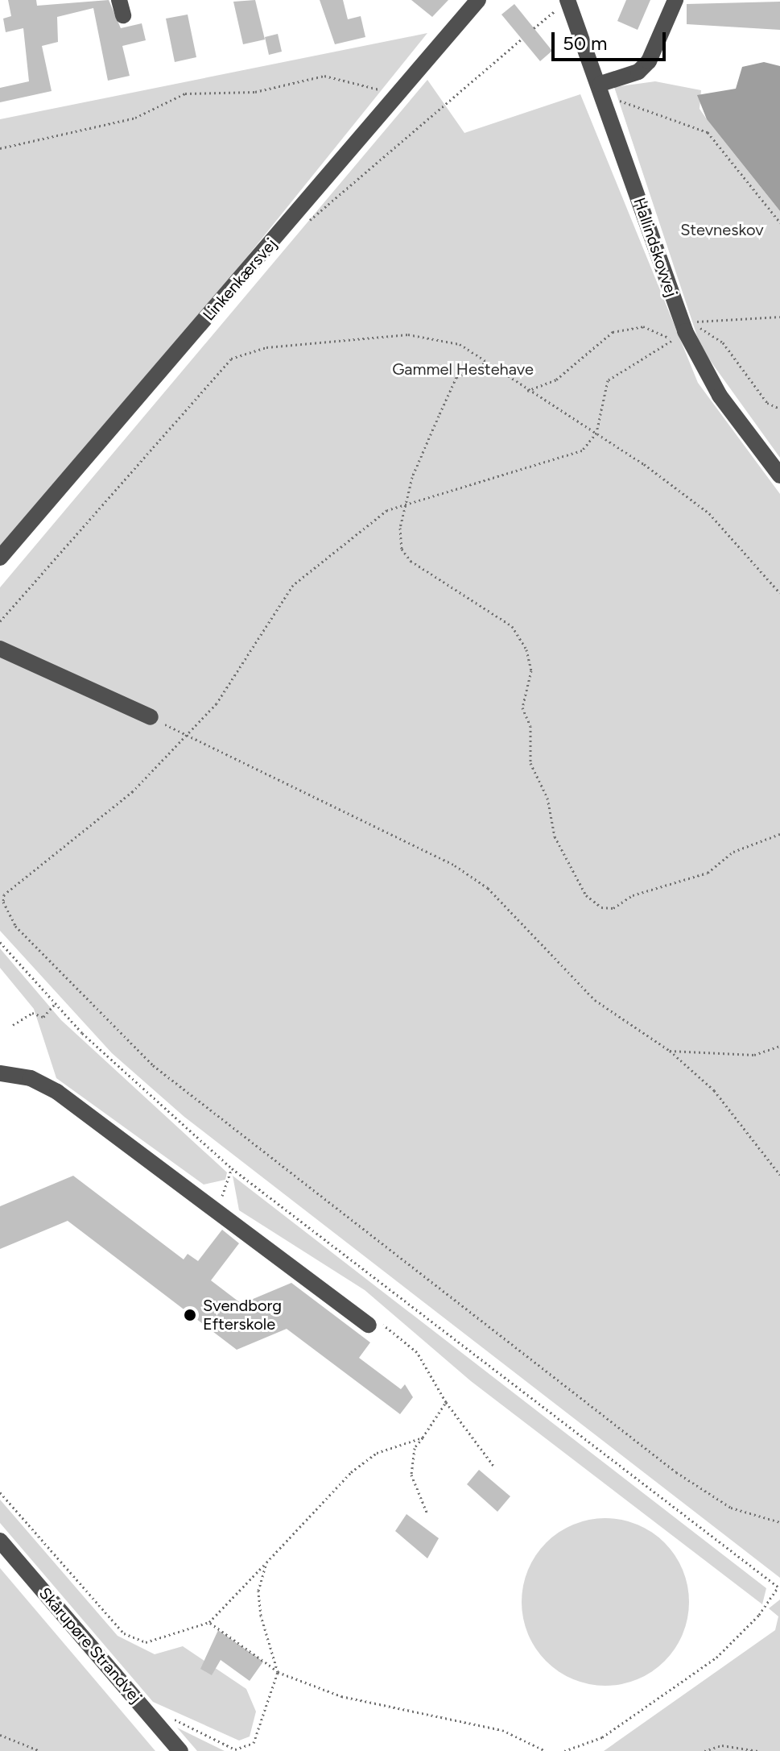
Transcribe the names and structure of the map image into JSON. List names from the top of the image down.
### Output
{
  "streets": {
    "street": ["Hallindskovvej", "Linkenkærsvej", "Skårupøre Strandvej"]
  },
  "parks": ["Stevneskov", "Gammel Hestehave"],
  "places": ["Svendborg Efterskole"],
  "scale_bar": "50 m"
}
